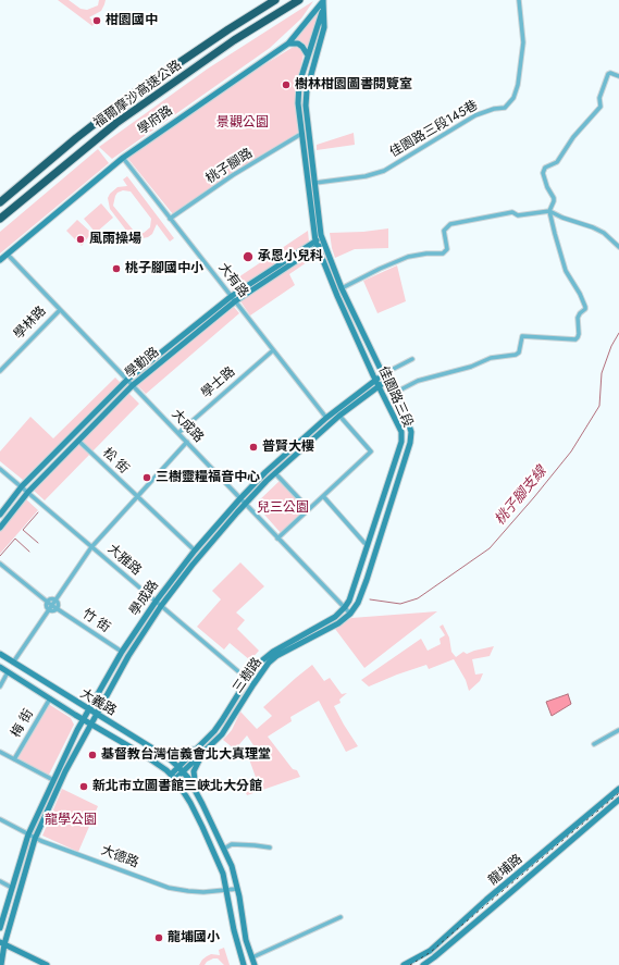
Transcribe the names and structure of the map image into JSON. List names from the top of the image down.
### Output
{
  "streets": {
    "highway": ["福爾摩沙高速公路"],
    "street": [
      "學府路",
      "佳園路三段145巷",
      "桃子腳路",
      "大有路",
      "學林路",
      "學勤路",
      "學士路",
      "佳園路三段",
      "大成路",
      "松 街",
      "大雅路",
      "學成路",
      "竹 街",
      "三樹路",
      "大義路",
      "梅 街",
      "大德路",
      "龍埔路"
    ]
  },
  "crossings": [
    ["學府路", "大有路"],
    ["學府路", "佳園路三段"],
    ["學府路", "大成路"],
    ["佳園路三段145巷", "佳園路三段"],
    ["桃子腳路", "大有路"],
    ["桃子腳路", "佳園路三段"],
    ["大有路", "學勤路"],
    ["大有路", "學士路"],
    ["大有路", "學成路"],
    ["學林路", "大成路"],
    ["學勤路", "佳園路三段"],
    ["學勤路", "大成路"],
    ["學勤路", "松 街"],
    ["學勤路", "大雅路"],
    ["學士路", "大成路"],
    ["佳園路三段", "大成路"],
    ["佳園路三段", "大雅路"],
    ["佳園路三段", "學成路"],
    ["佳園路三段", "三樹路"],
    ["佳園路三段", "大義路"],
    ["大成路", "學成路"],
    ["大成路", "三樹路"],
    ["松 街", "學成路"],
    ["大雅路", "學成路"],
    ["大雅路", "三樹路"],
    ["學成路", "竹 街"],
    ["學成路", "大義路"],
    ["學成路", "大德路"],
    ["三樹路", "大義路"],
    ["大義路", "梅 街"]
  ],
  "water": ["桃子腳支線"],
  "parks": ["景觀公園", "兒三公園", "龍學公園"],
  "places": [
    "柑園國中",
    "樹林柑園圖書閱覽室",
    "風雨操場",
    "承恩小兒科",
    "桃子腳國中小",
    "普賢大樓",
    "三樹靈糧福音中心",
    "基督教台灣信義會北大真理堂",
    "新北市立圖書館三峽北大分館",
    "龍埔國小"
  ]
}
